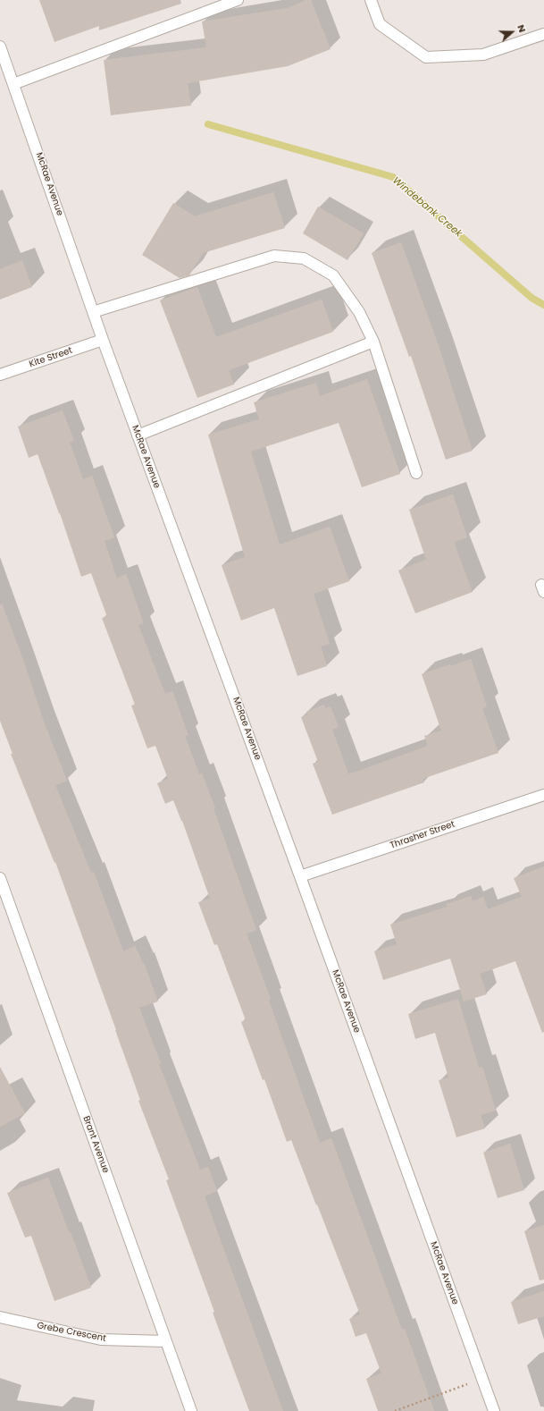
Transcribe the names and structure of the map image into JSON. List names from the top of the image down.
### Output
{
  "streets": {
    "street": [
      "McRae Avenue",
      "Kite Street",
      "Thrasher Street",
      "Brant Avenue",
      "Grebe Crescent"
    ]
  },
  "crossings": [
    ["McRae Avenue", "Kite Street"],
    ["McRae Avenue", "Thrasher Street"],
    ["Brant Avenue", "Grebe Crescent"]
  ],
  "water": ["Windebank Creek"],
  "north": "right"
}
